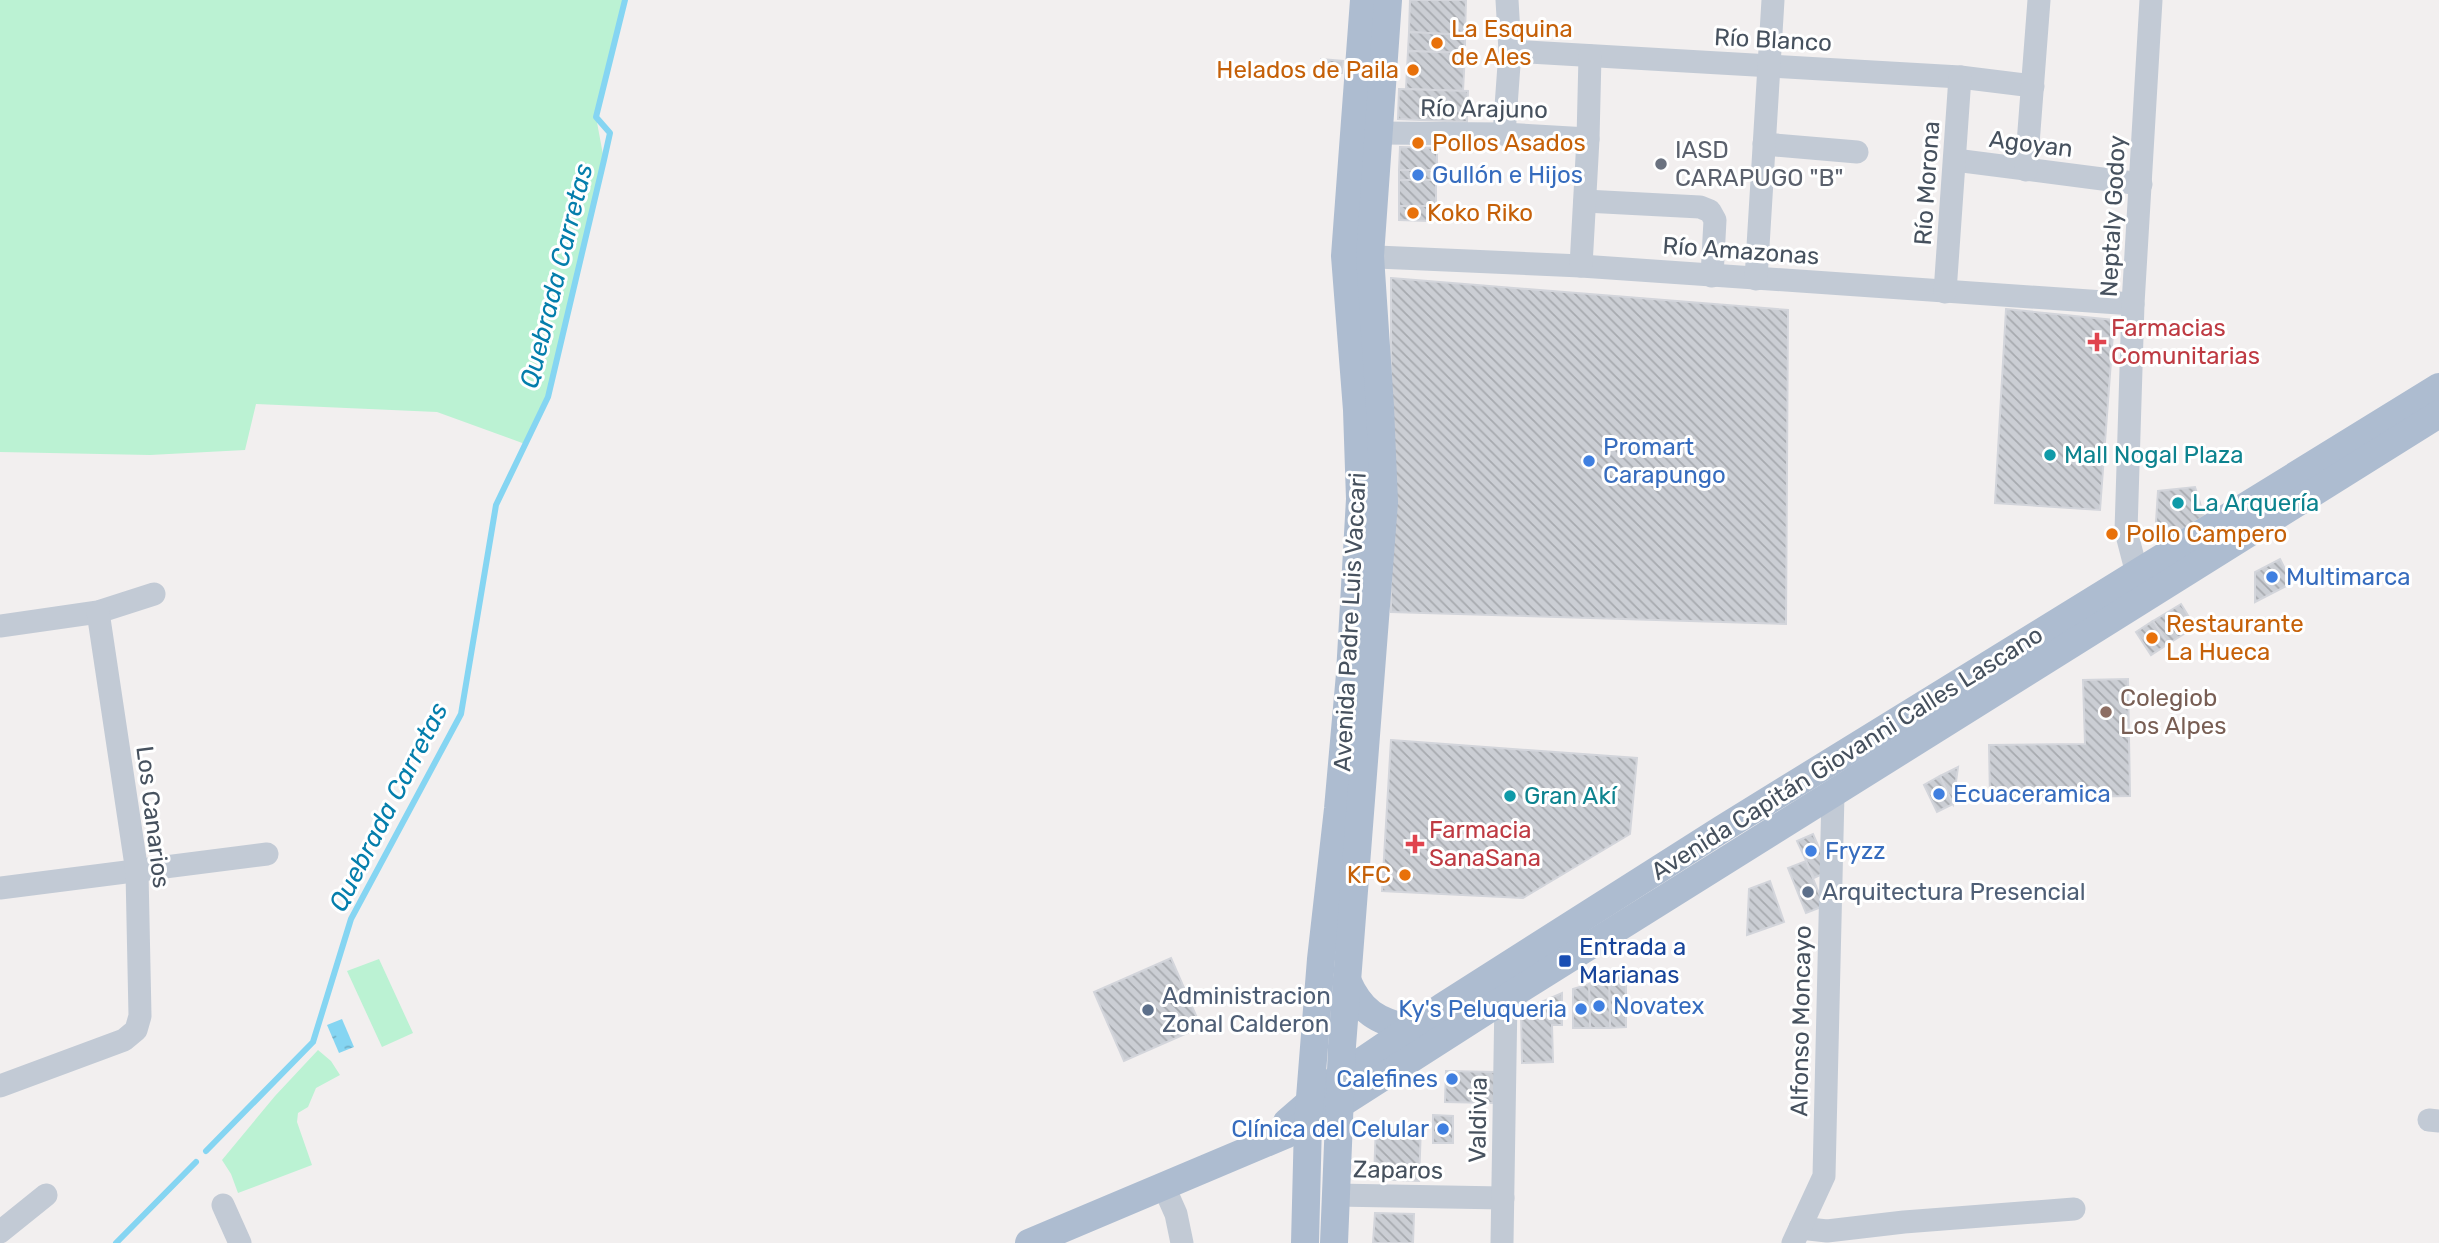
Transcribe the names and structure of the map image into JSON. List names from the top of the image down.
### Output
{
  "streets": {
    "main road": ["Avenida Padre Luis Vaccari", "Avenida Capitán Giovanni Calles Lascano"],
    "street": [
      "Río Blanco",
      "Río Arajuno",
      "Agoyan",
      "Río Morona",
      "Neptaly Godoy",
      "Río Amazonas",
      "Los Canarios",
      "Alfonso Moncayo",
      "Valdivia",
      "Zaparos"
    ]
  },
  "crossings": [
    ["Río Blanco", "Río Morona"],
    ["Río Arajuno", "Avenida Padre Luis Vaccari"],
    ["Agoyan", "Río Morona"],
    ["Agoyan", "Neptaly Godoy"],
    ["Río Morona", "Río Amazonas"],
    ["Neptaly Godoy", "Río Amazonas"],
    ["Neptaly Godoy", "Avenida Capitán Giovanni Calles Lascano"],
    ["Río Amazonas", "Avenida Padre Luis Vaccari"],
    ["Avenida Padre Luis Vaccari", "Avenida Capitán Giovanni Calles Lascano"],
    ["Avenida Padre Luis Vaccari", "Zaparos"],
    ["Avenida Capitán Giovanni Calles Lascano", "Alfonso Moncayo"],
    ["Avenida Capitán Giovanni Calles Lascano", "Valdivia"],
    ["Valdivia", "Zaparos"]
  ],
  "water": ["Quebrada Carretas"],
  "places": {
    "other": [
      "La Esquina de Ales",
      "Helados de Paila",
      "Pollos Asados",
      "IASD CARAPUGO \"B\"",
      "Gullón e Hijos",
      "Koko Riko",
      "Mall Nogal Plaza",
      "Promart Carapungo",
      "La Arquería",
      "Pollo Campero",
      "Multimarca",
      "Restaurante La Hueca",
      "Colegiob Los Alpes",
      "Ecuaceramica",
      "Gran Akí",
      "Fryzz",
      "KFC",
      "Arquitectura Presencial",
      "Novatex",
      "Ky's Peluqueria",
      "Administracion Zonal Calderon",
      "Calefines",
      "Clínica del Celular"
    ],
    "health": ["Farmacias Comunitarias", "Farmacia SanaSana"],
    "transit": ["Entrada a Marianas"]
  }
}
